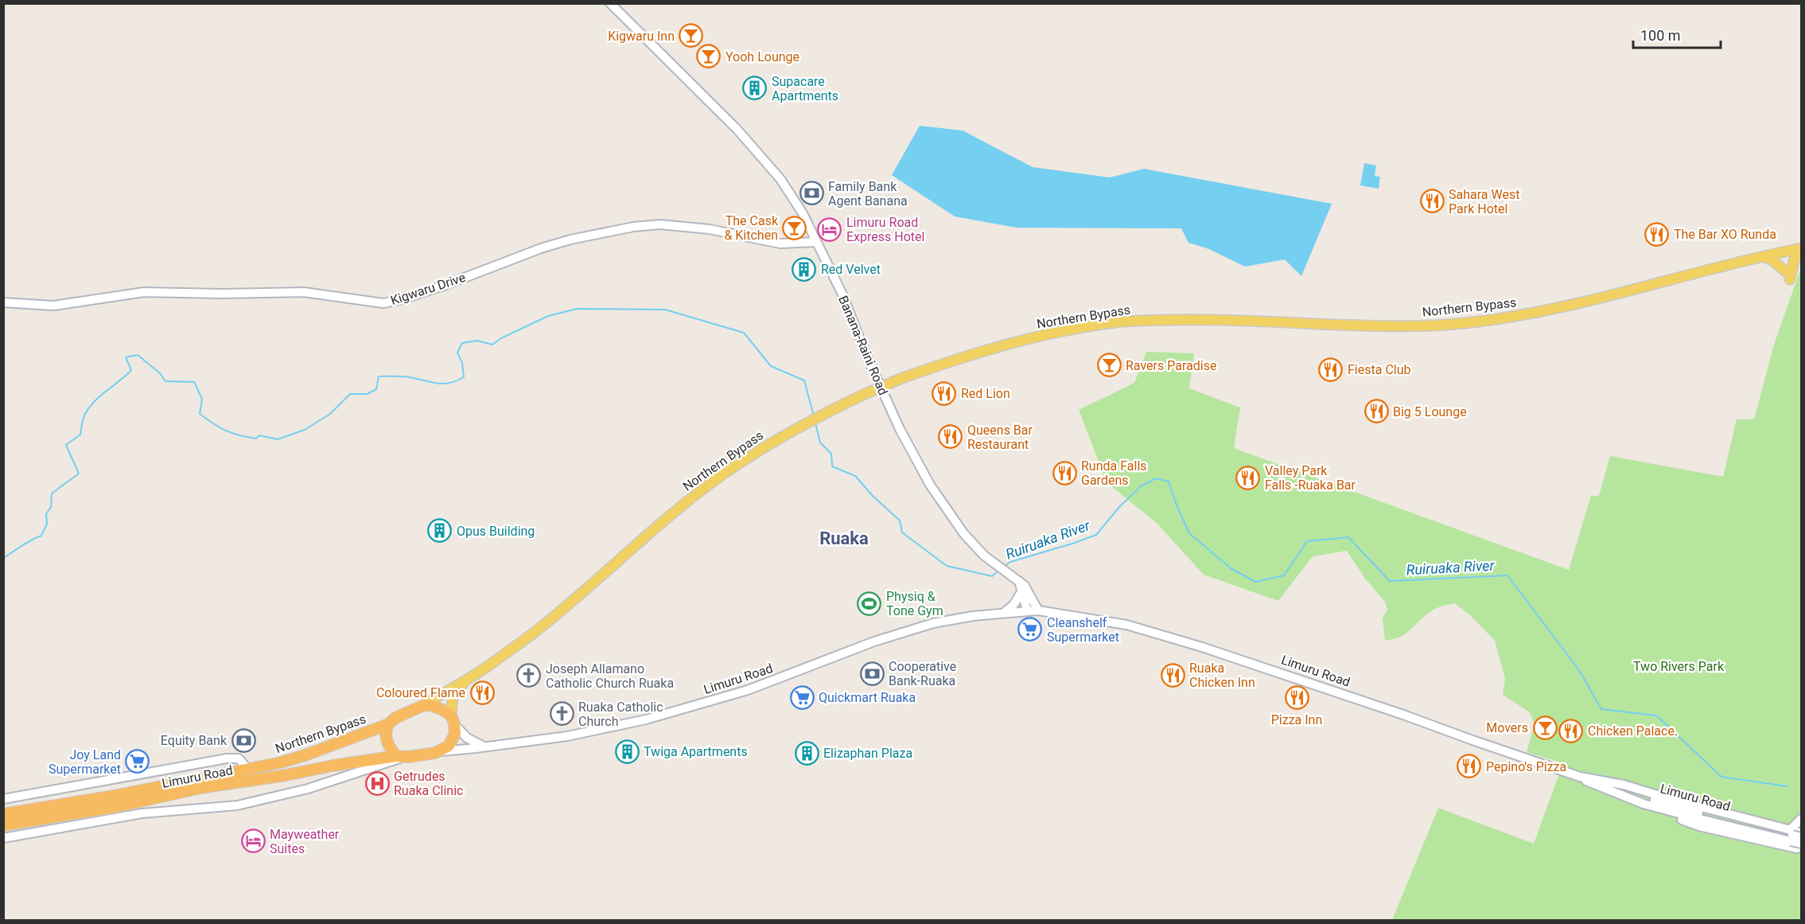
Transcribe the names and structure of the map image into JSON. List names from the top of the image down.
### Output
{
  "streets": {
    "highway": ["Northern Bypass", "Limuru Road"],
    "main road": ["Kigwaru Drive", "Banana-Raini Road"]
  },
  "crossings": [
    ["Kigwaru Drive", "Banana-Raini Road"],
    ["Northern Bypass", "Limuru Road"]
  ],
  "districts": ["Ruaka"],
  "water": ["Ruiruaka River"],
  "parks": ["Two Rivers Park"],
  "places": {
    "bar": [
      "Kigwaru Inn",
      "Yooh Lounge",
      "The Cask & Kitchen",
      "Ravers Paradise",
      "Movers"
    ],
    "building": [
      "Supacare Apartments",
      "Red Velvet",
      "Opus Building",
      "Twiga Apartments",
      "Elizaphan Plaza"
    ],
    "bank": ["Family Bank Agent Banana", "Cooperative Bank-Ruaka", "Equity Bank"],
    "restaurant": [
      "Sahara West Park Hotel",
      "The Bar XO Runda",
      "Fiesta Club",
      "Red Lion",
      "Big 5 Lounge",
      "Queens Bar Restaurant",
      "Runda Falls Gardens",
      "Valley Park Falls -Ruaka Bar",
      "Ruaka Chicken Inn",
      "Coloured Flame",
      "Pizza Inn",
      "Chicken Palace.",
      "Pepino's Pizza"
    ],
    "hotel": ["Limuru Road Express Hotel", "Mayweather Suites"],
    "sports": ["Physiq & Tone Gym"],
    "supermarket": ["Cleanshelf Supermarket", "Quickmart Ruaka", "Joy Land Supermarket"],
    "church": ["Joseph Allamano Catholic Church Ruaka", "Ruaka Catholic Church"],
    "hospital": ["Getrudes Ruaka Clinic"]
  },
  "scale_bar": "100 m"
}
